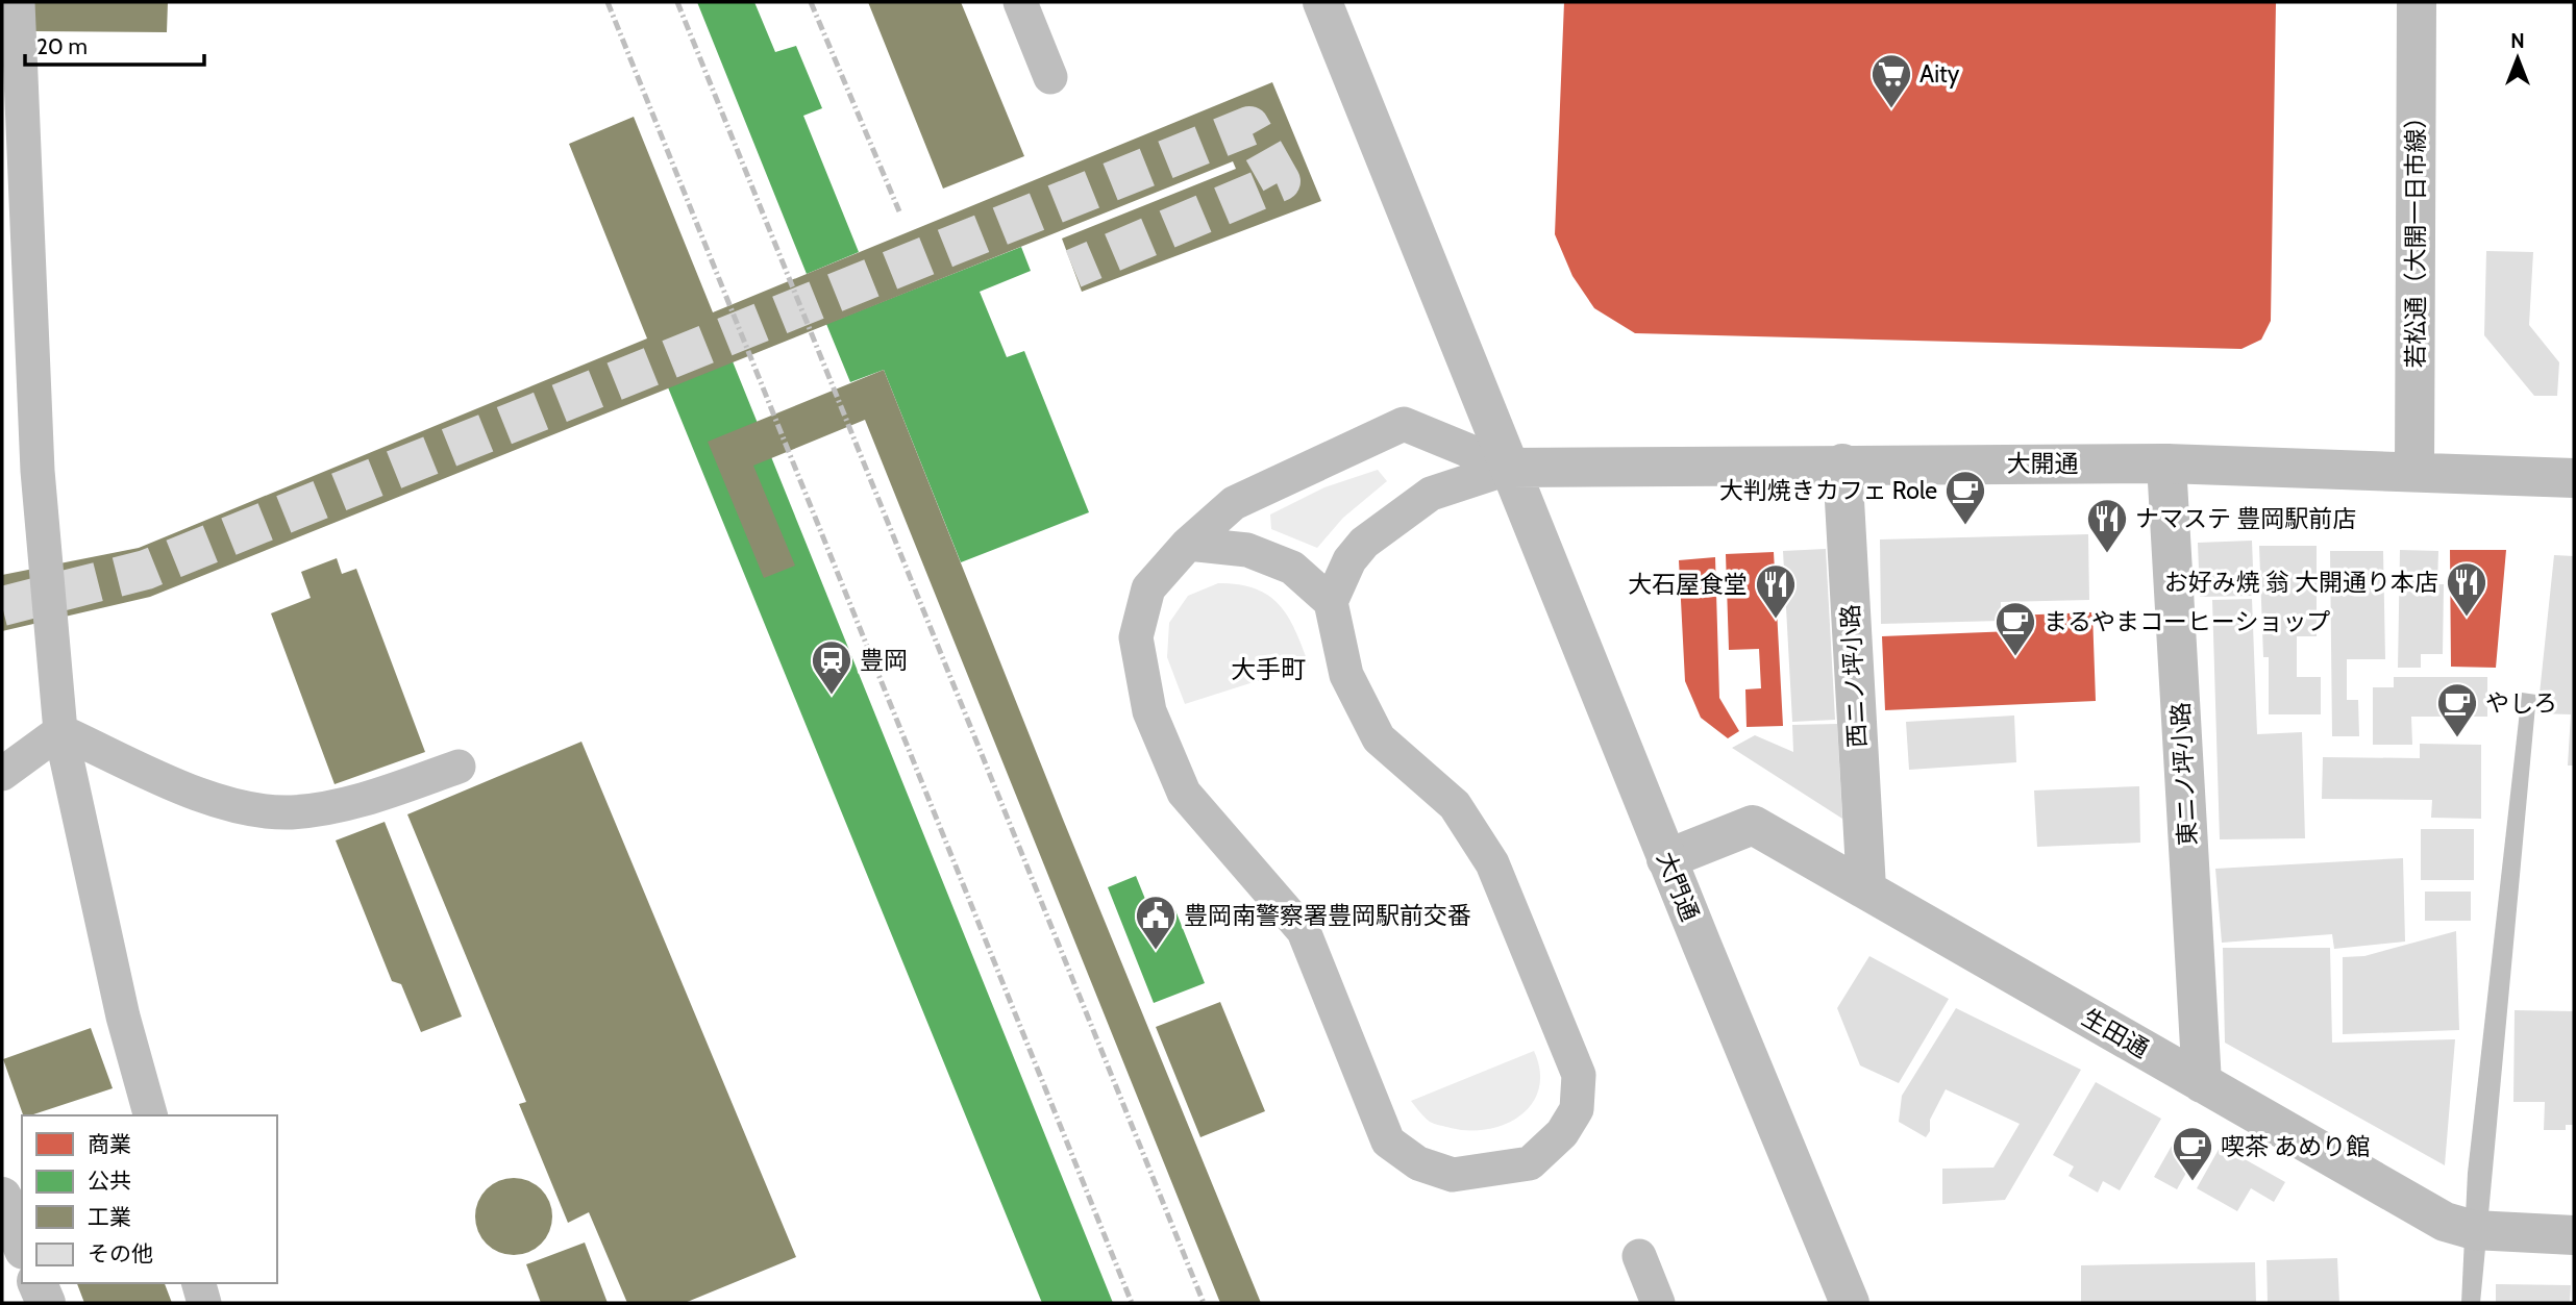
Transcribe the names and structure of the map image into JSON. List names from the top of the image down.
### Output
{
  "streets": {
    "street": [
      "若松通（大開一日市線）",
      "大開通",
      "西ニノ坪小路",
      "東ニノ坪小路",
      "大門通",
      "生田通"
    ]
  },
  "crossings": [
    ["若松通（大開一日市線）", "大開通"],
    ["大開通", "西ニノ坪小路"],
    ["大開通", "東ニノ坪小路"],
    ["大開通", "大門通"],
    ["西ニノ坪小路", "生田通"],
    ["東ニノ坪小路", "生田通"],
    ["大門通", "生田通"]
  ],
  "districts": ["大手町"],
  "places": {
    "supermarket": ["Aity"],
    "cafe": [
      "大判焼きカフェ Role",
      "まるやまコーヒーショップ",
      "やしろ",
      "喫茶 あめり館"
    ],
    "restaurant": ["ナマステ 豊岡駅前店", "お好み焼 翁 大開通り本店", "大石屋食堂"],
    "station": ["豊岡"],
    "public building": ["豊岡南警察署豊岡駅前交番"]
  },
  "legend": [
    "商業",
    "公共",
    "工業",
    "その他"
  ],
  "scale_bar": "20 m",
  "north": "top"
}
